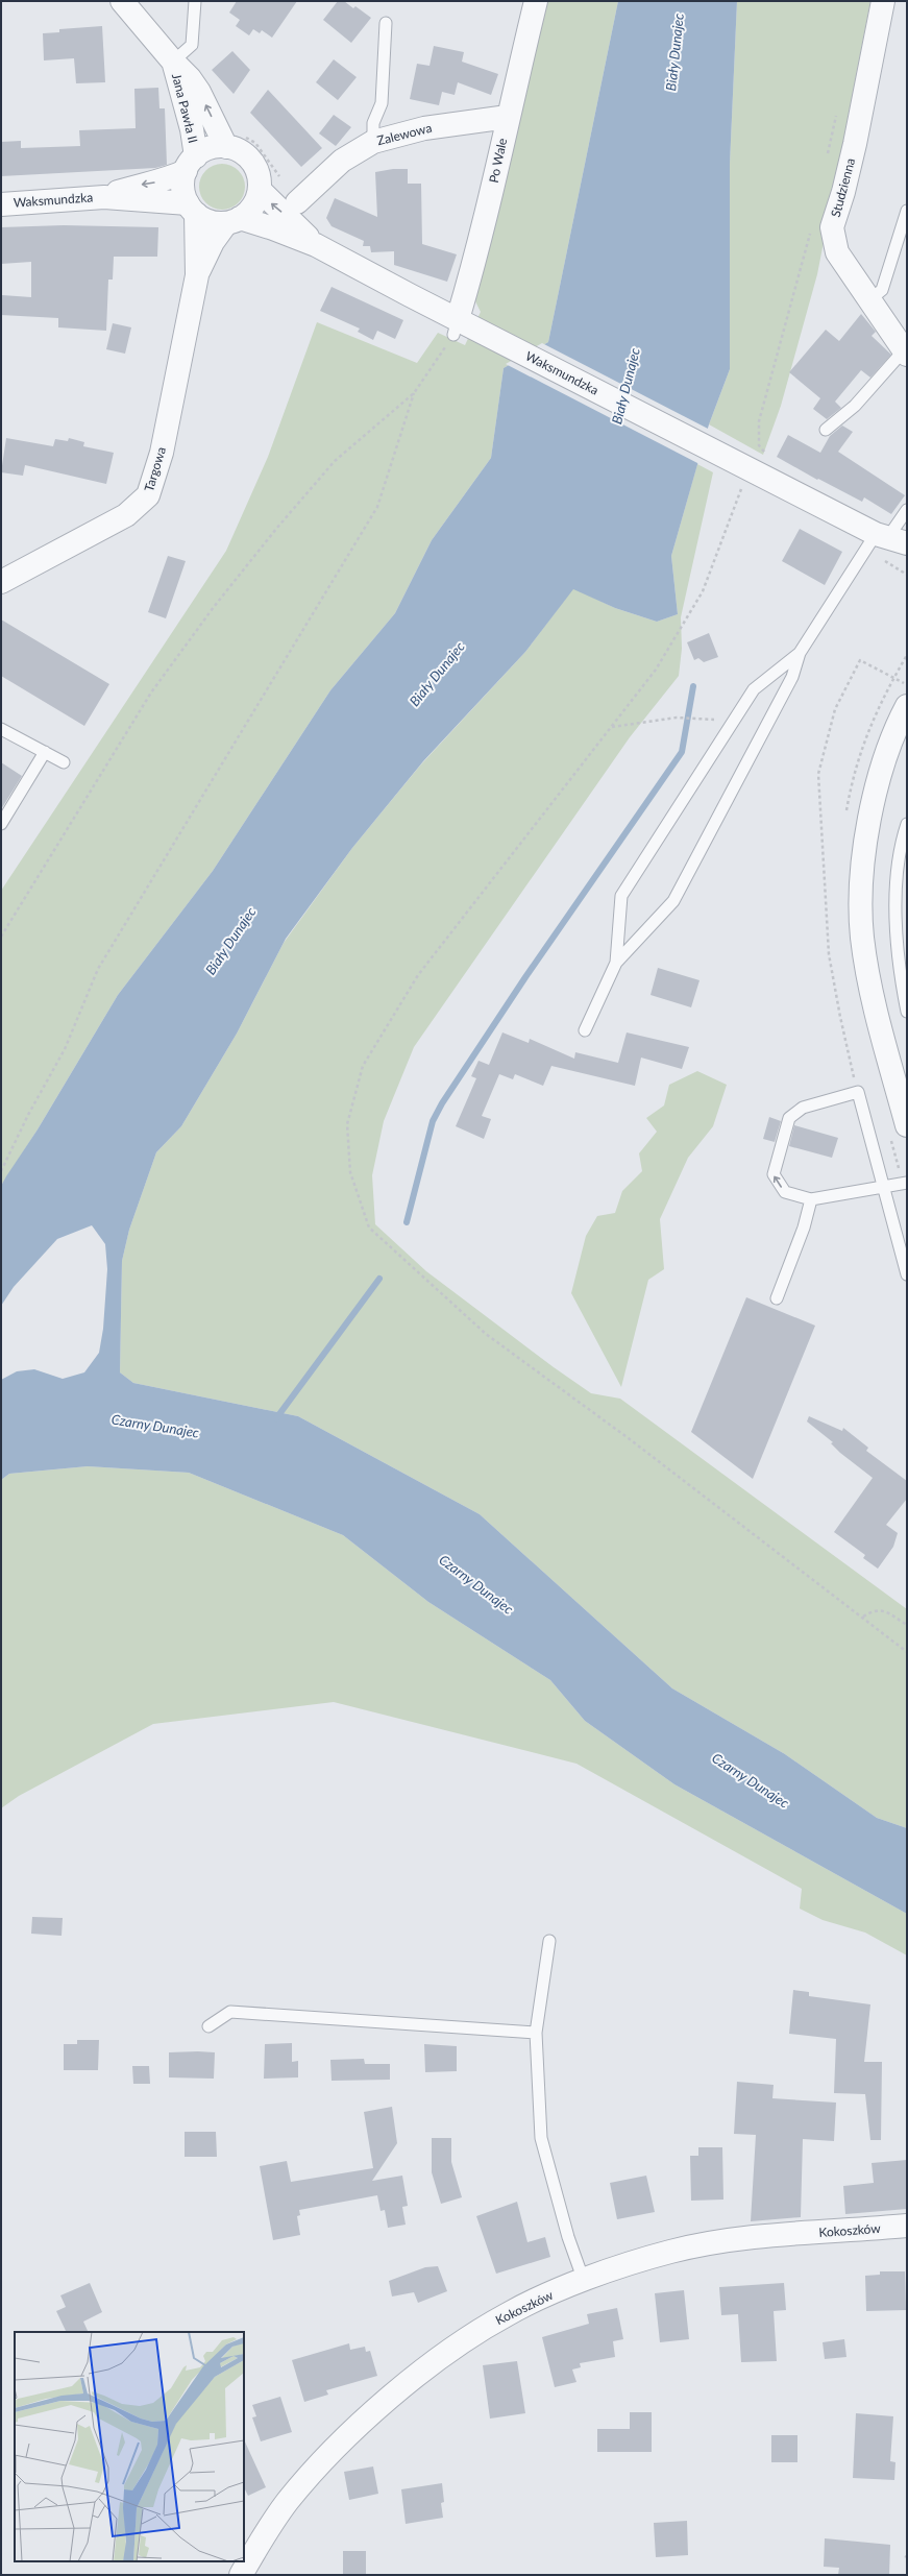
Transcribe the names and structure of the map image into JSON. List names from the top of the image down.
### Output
{
  "streets": {
    "street": [
      "Jana Pawła II",
      "Zalewowa",
      "Po Wale",
      "Studzienna",
      "Waksmundzka",
      "Targowa",
      "Kokoszków"
    ]
  },
  "crossings": [
    ["Jana Pawła II", "Waksmundzka"],
    ["Jana Pawła II", "Targowa"],
    ["Zalewowa", "Po Wale"],
    ["Po Wale", "Waksmundzka"],
    ["Waksmundzka", "Targowa"]
  ],
  "one_way": ["Jana Pawła II"],
  "water": ["Biały Dunajec", "Czarny Dunajec"]
}
